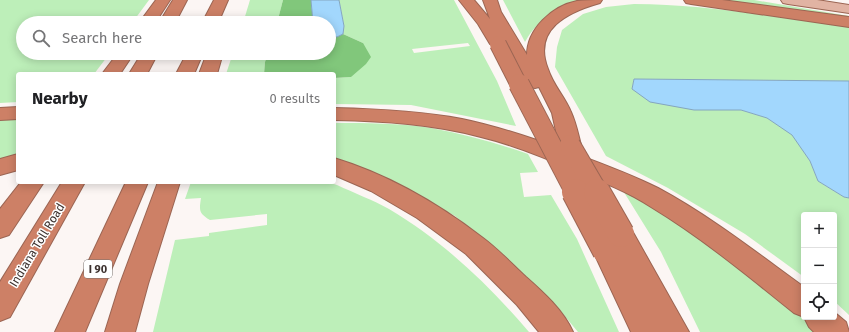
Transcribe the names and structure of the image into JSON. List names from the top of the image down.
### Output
{
  "streets": {
    "highway": ["Indiana Toll Road", "I 90"]
  },
  "page": {
    "search": "Search here",
    "heading": ["Nearby", "0 results"],
    "map_buttons": ["+", "−"]
  }
}
